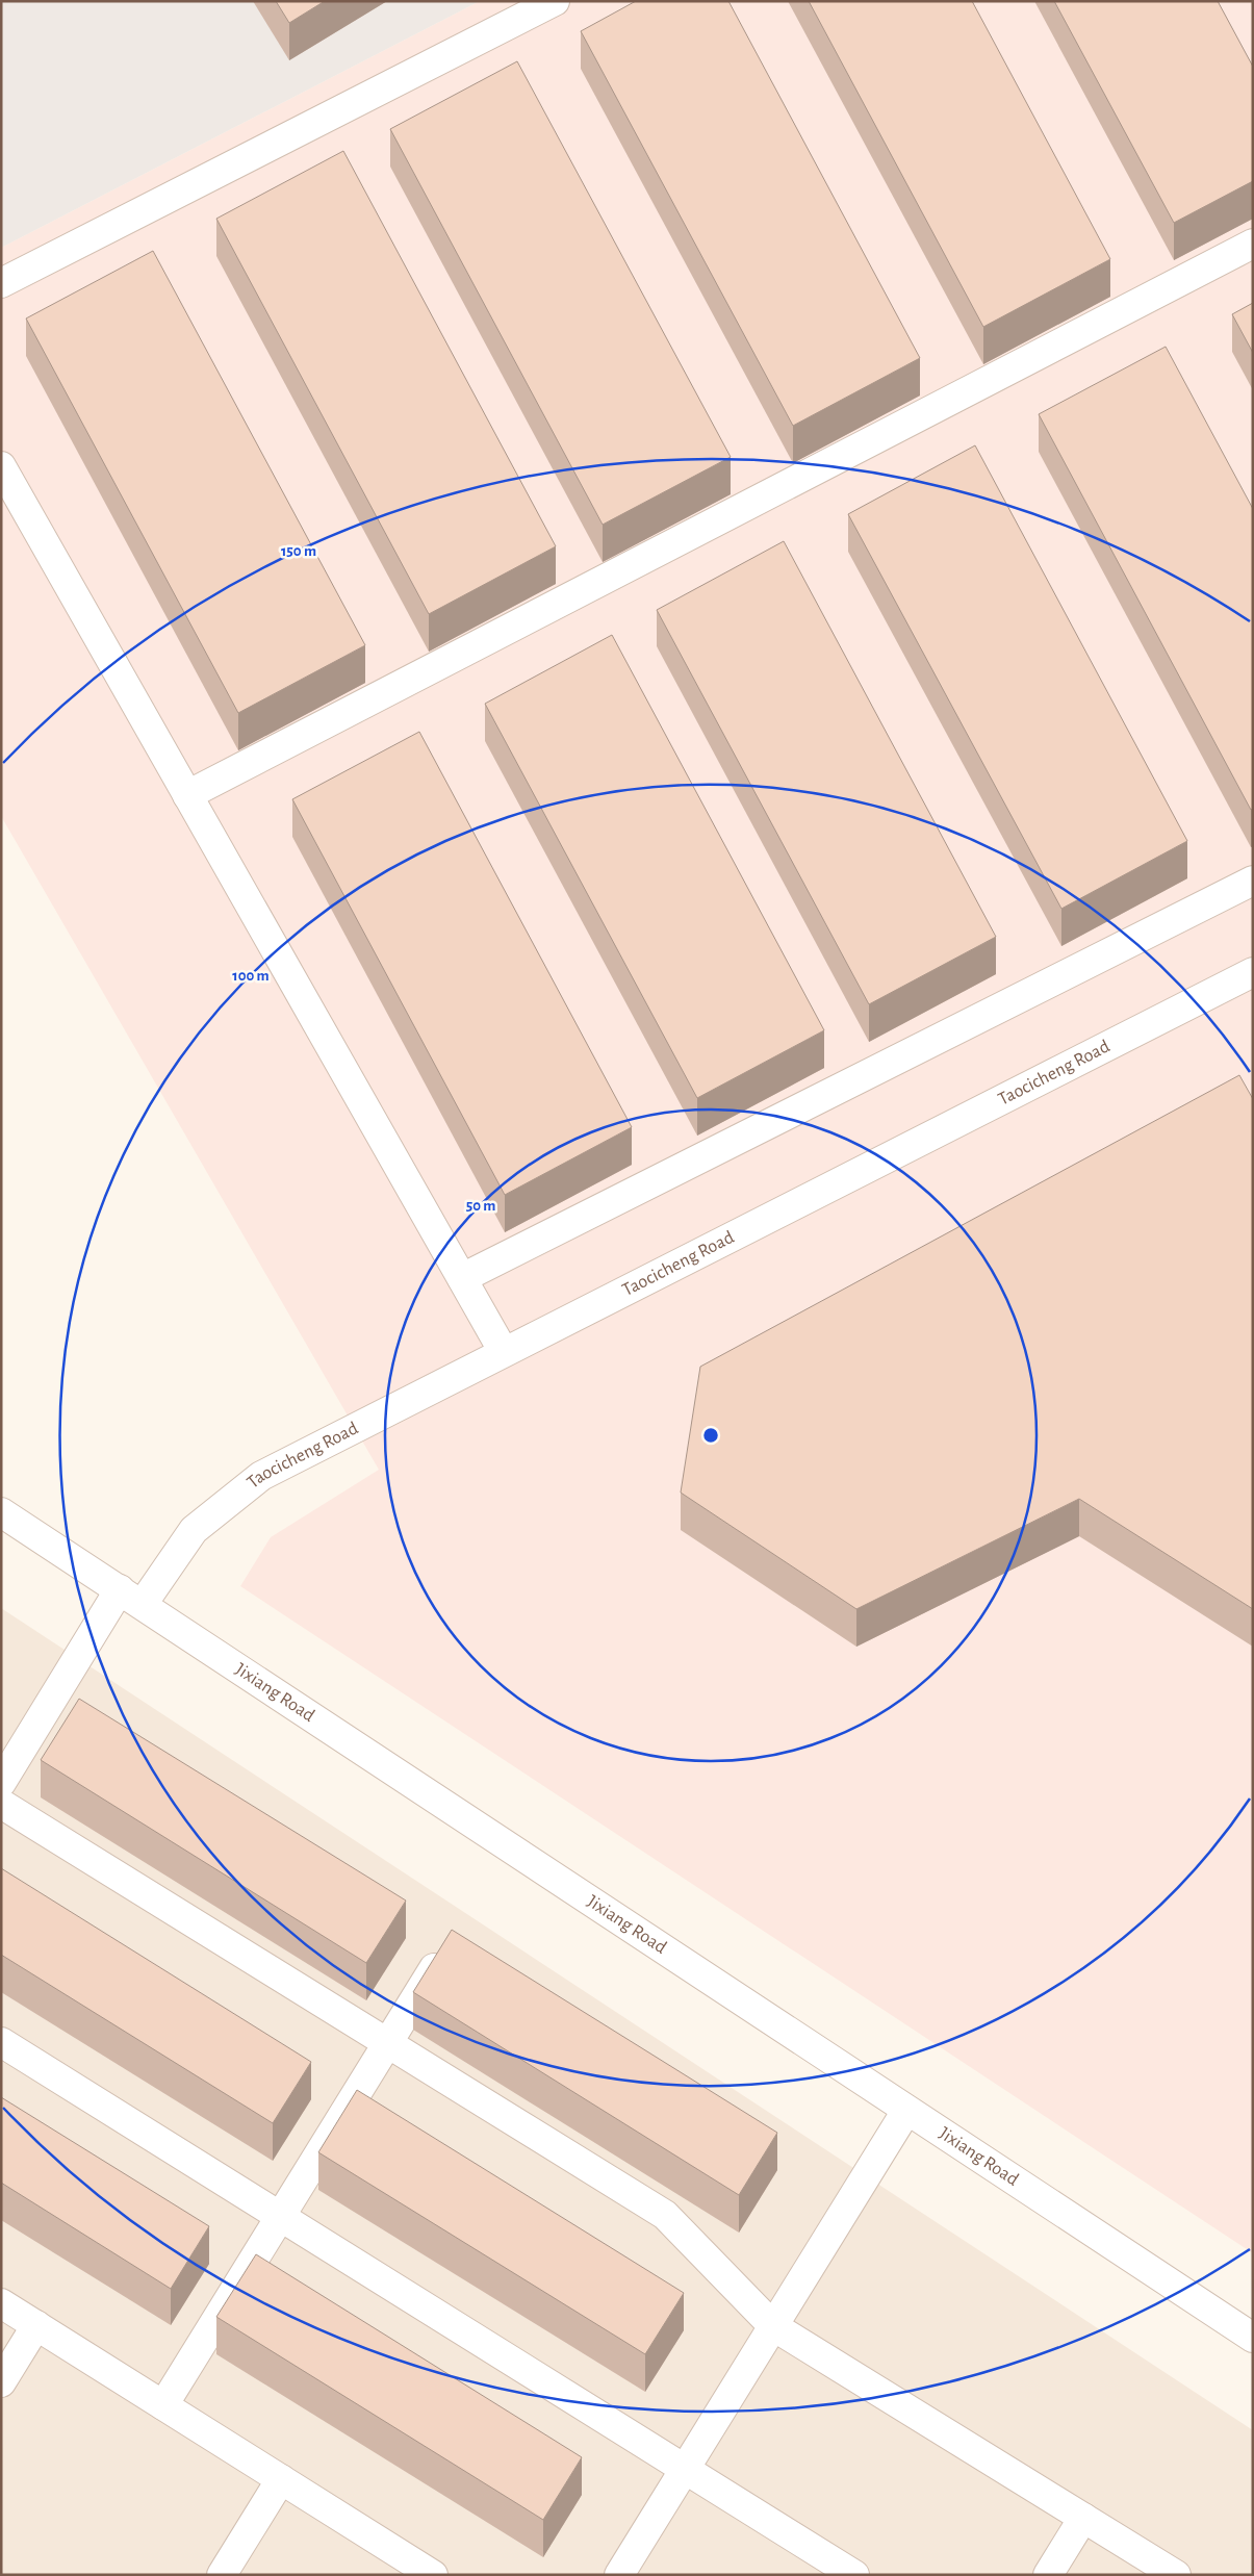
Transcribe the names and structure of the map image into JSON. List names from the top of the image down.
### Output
{
  "streets": {
    "street": ["Taocicheng Road", "Jixiang Road"]
  },
  "crossings": [
    ["Taocicheng Road", "Jixiang Road"]
  ],
  "rings": ["150 m", "100 m", "50 m"]
}
